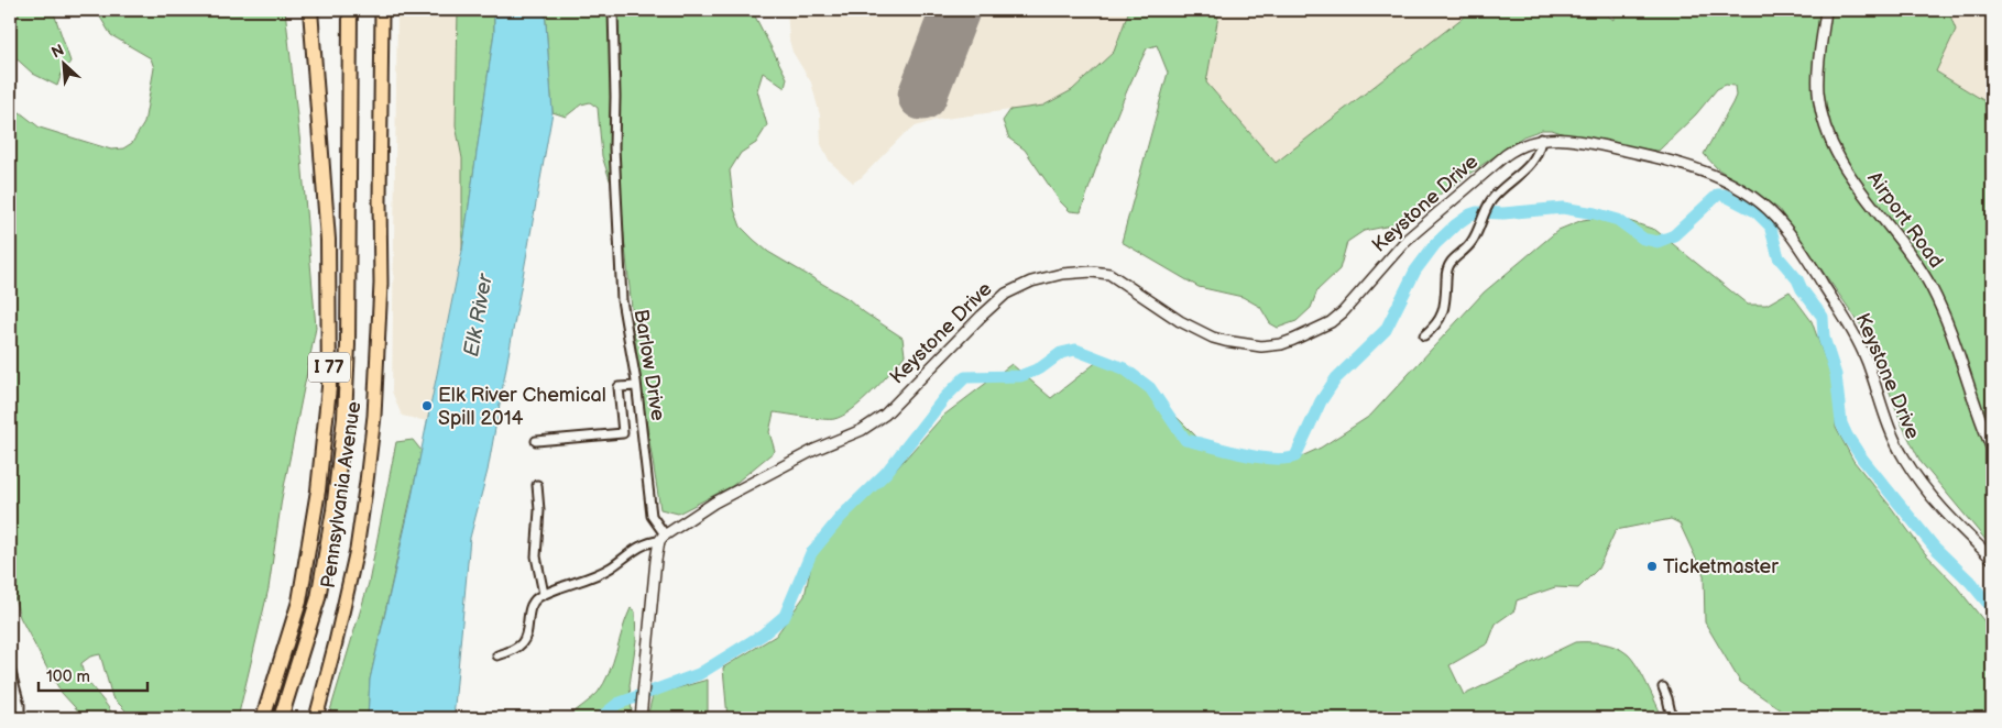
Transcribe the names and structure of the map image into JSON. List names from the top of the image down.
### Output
{
  "streets": {
    "highway": ["I 77"],
    "main road": ["Pennsylvania Avenue"],
    "street": ["Keystone Drive", "Airport Road", "Barlow Drive"]
  },
  "crossings": [
    ["Keystone Drive", "Barlow Drive"]
  ],
  "water": ["Elk River"],
  "places": ["Elk River Chemical Spill 2014", "Ticketmaster"],
  "scale_bar": "100 m",
  "north": "top left"
}
